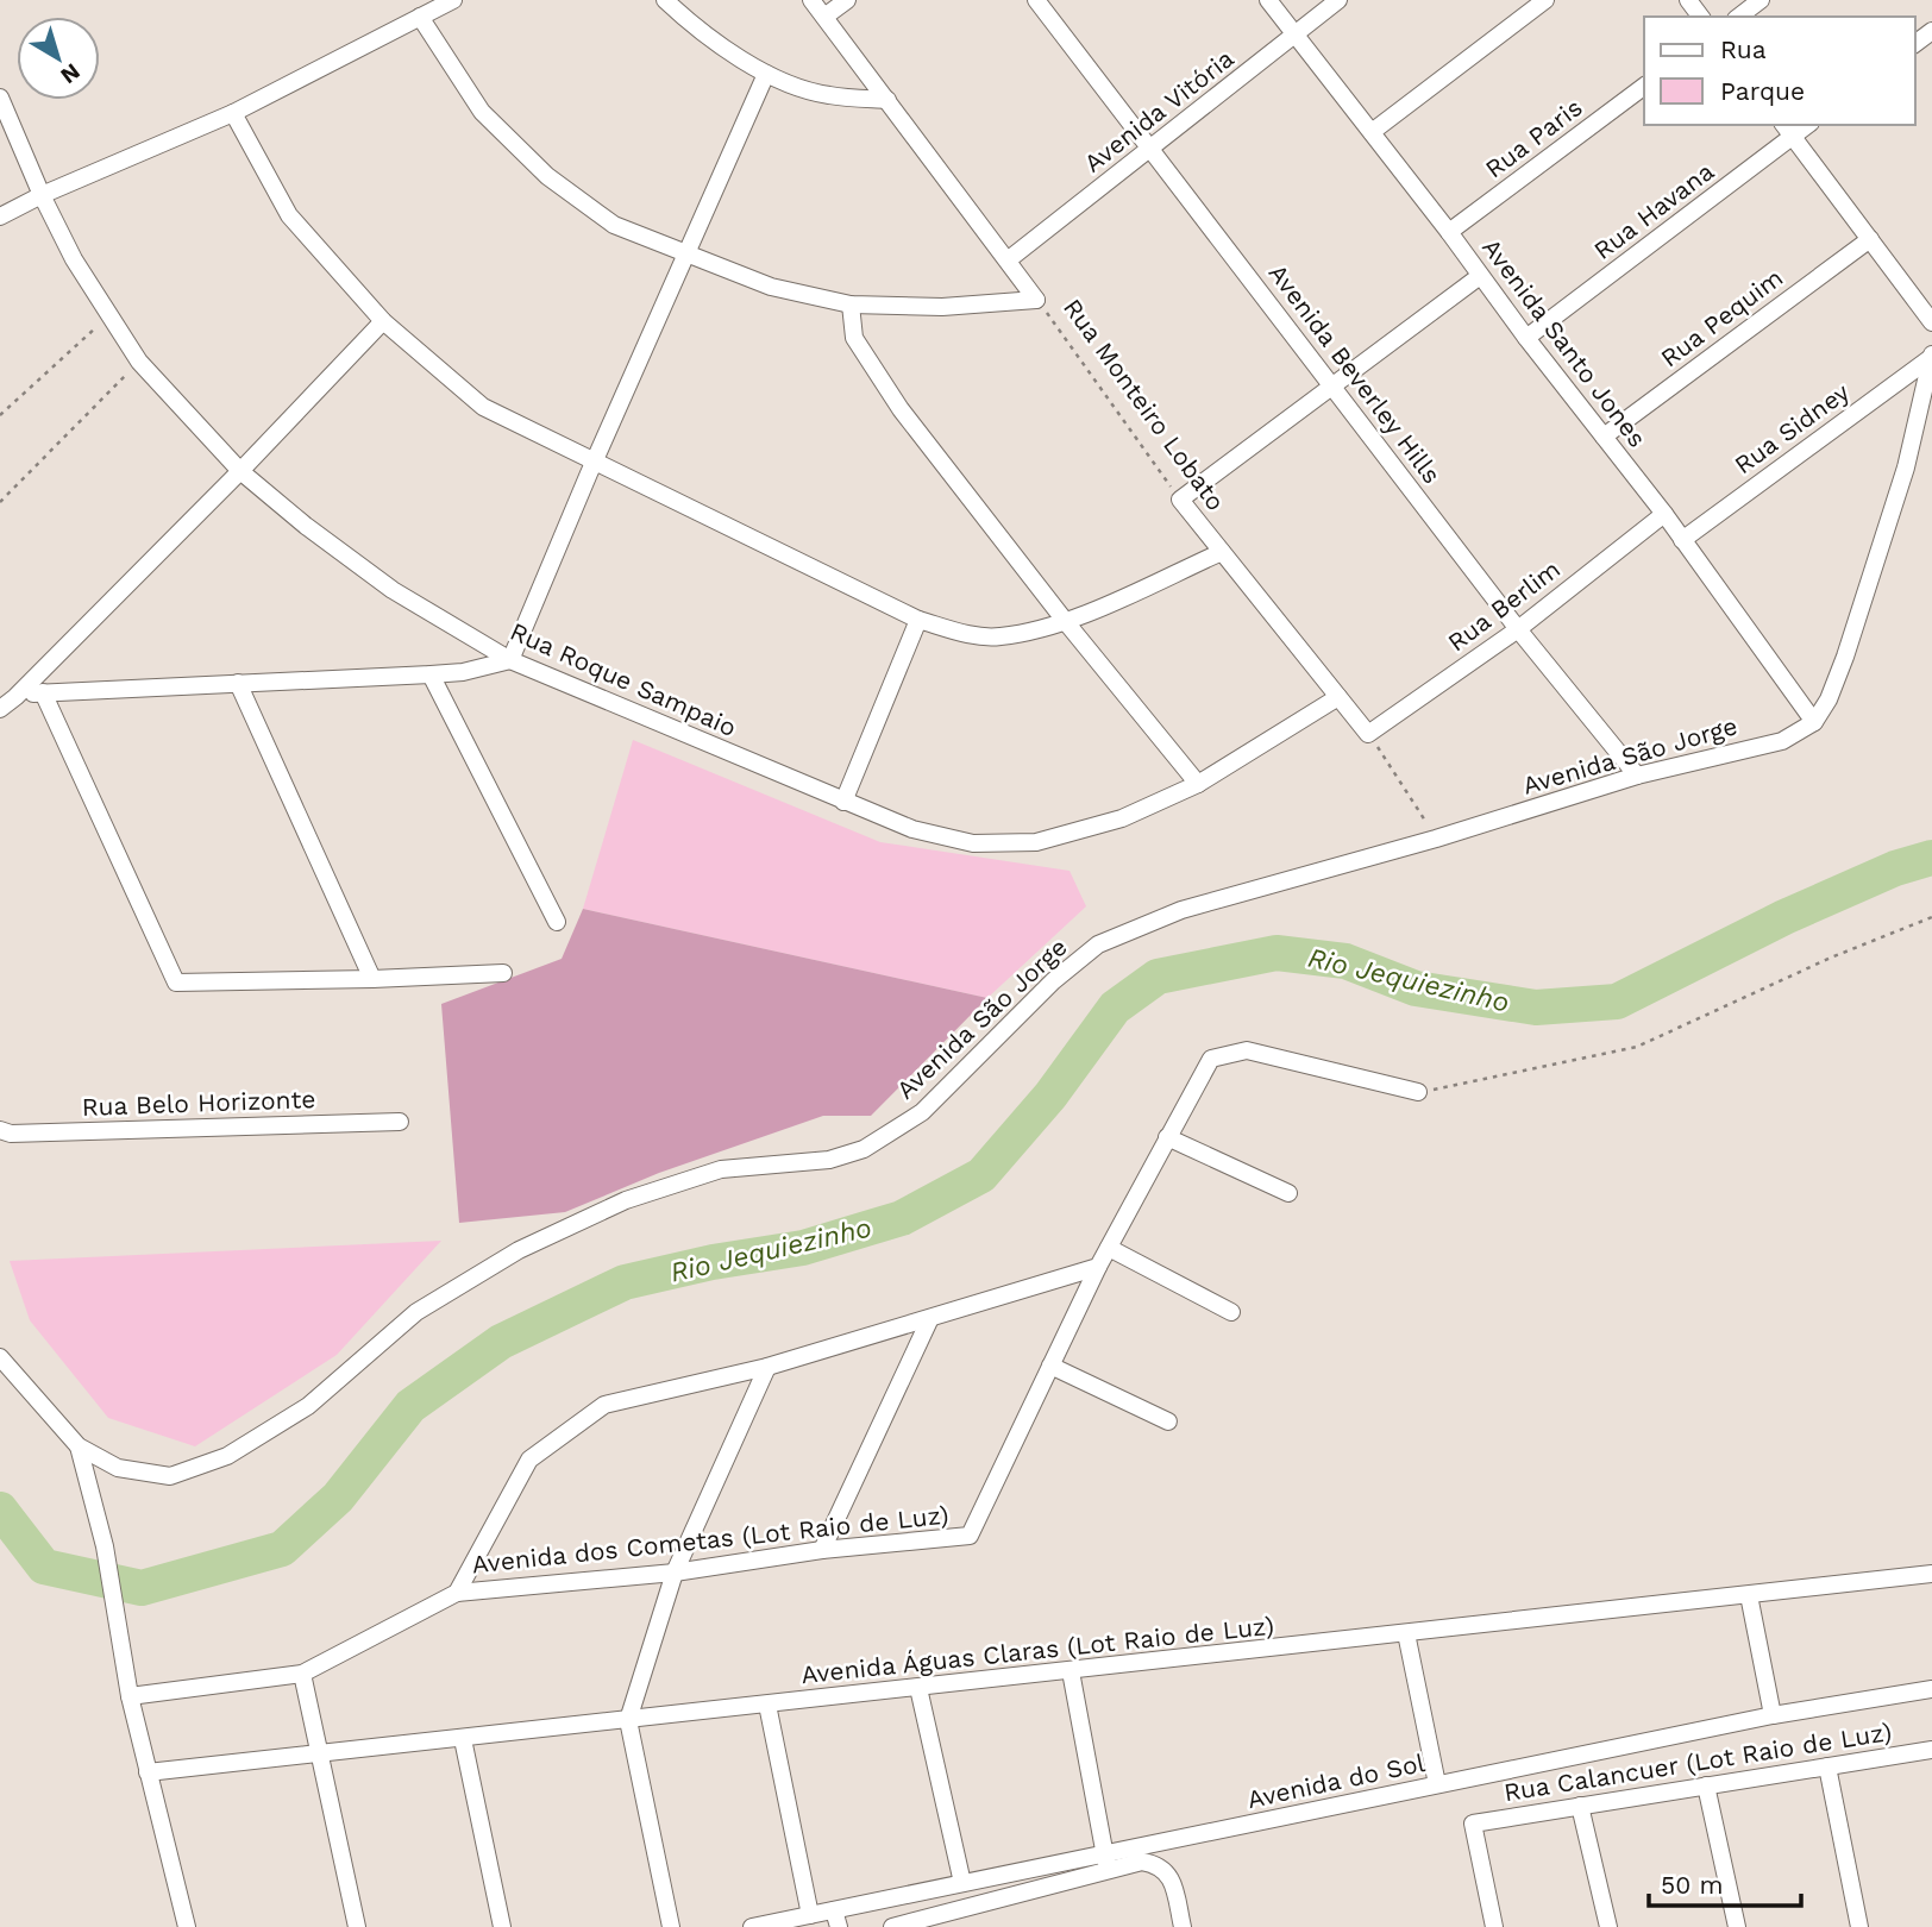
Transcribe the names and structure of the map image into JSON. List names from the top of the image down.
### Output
{
  "streets": {
    "street": [
      "Avenida Vitória",
      "Rua Paris",
      "Rua Havana",
      "Rua Pequim",
      "Avenida Santo Jones",
      "Avenida Beverley Hills",
      "Rua Monteiro Lobato",
      "Rua Sidney",
      "Rua Berlim",
      "Rua Roque Sampaio",
      "Avenida São Jorge",
      "Rua Belo Horizonte",
      "Avenida dos Cometas (Lot Raio de Luz)",
      "Avenida Águas Claras (Lot Raio de Luz)",
      "Rua Calancuer (Lot Raio de Luz)",
      "Avenida do Sol"
    ]
  },
  "crossings": [
    ["Avenida Vitória", "Avenida Santo Jones"],
    ["Avenida Vitória", "Avenida Beverley Hills"],
    ["Avenida Vitória", "Rua Monteiro Lobato"],
    ["Rua Paris", "Avenida Santo Jones"],
    ["Rua Havana", "Avenida Santo Jones"],
    ["Rua Pequim", "Avenida Santo Jones"],
    ["Avenida Santo Jones", "Rua Sidney"],
    ["Avenida Santo Jones", "Rua Berlim"],
    ["Avenida Santo Jones", "Avenida São Jorge"],
    ["Avenida Beverley Hills", "Rua Berlim"],
    ["Avenida Beverley Hills", "Avenida São Jorge"],
    ["Rua Monteiro Lobato", "Rua Berlim"],
    ["Rua Monteiro Lobato", "Rua Roque Sampaio"]
  ],
  "water": ["Rio Jequiezinho"],
  "legend": ["Rua", "Parque"],
  "scale_bar": "50 m",
  "north": "bottom right"
}
